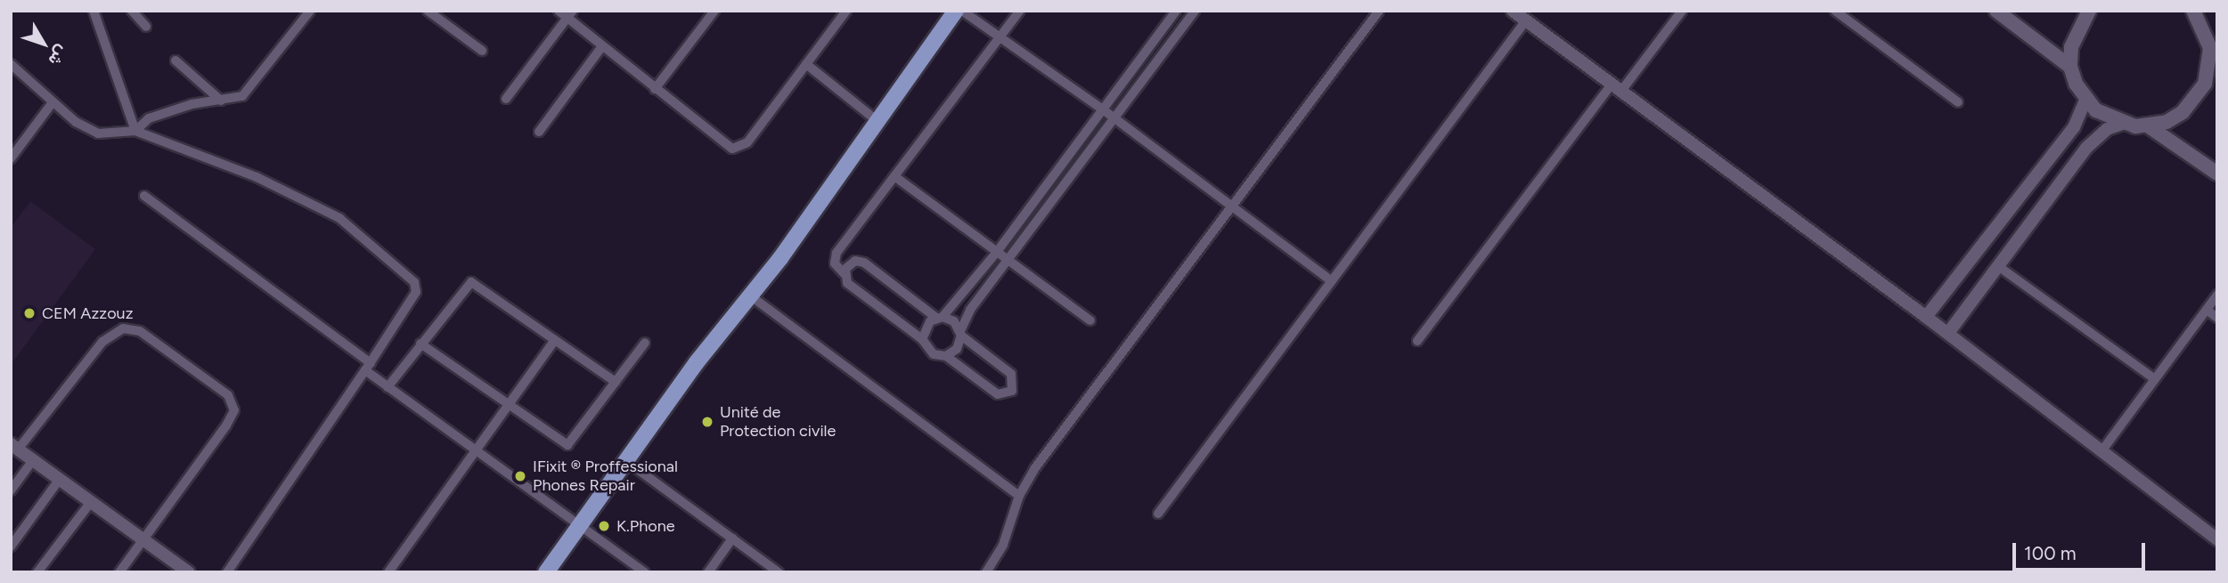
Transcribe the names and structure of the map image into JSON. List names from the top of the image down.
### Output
{
  "places": [
    "CEM Azzouz",
    "Unité de Protection civile",
    "IFixit ® Proffessional Phones Repair",
    "K.Phone"
  ],
  "scale_bar": "100 m",
  "north": "bottom right"
}
